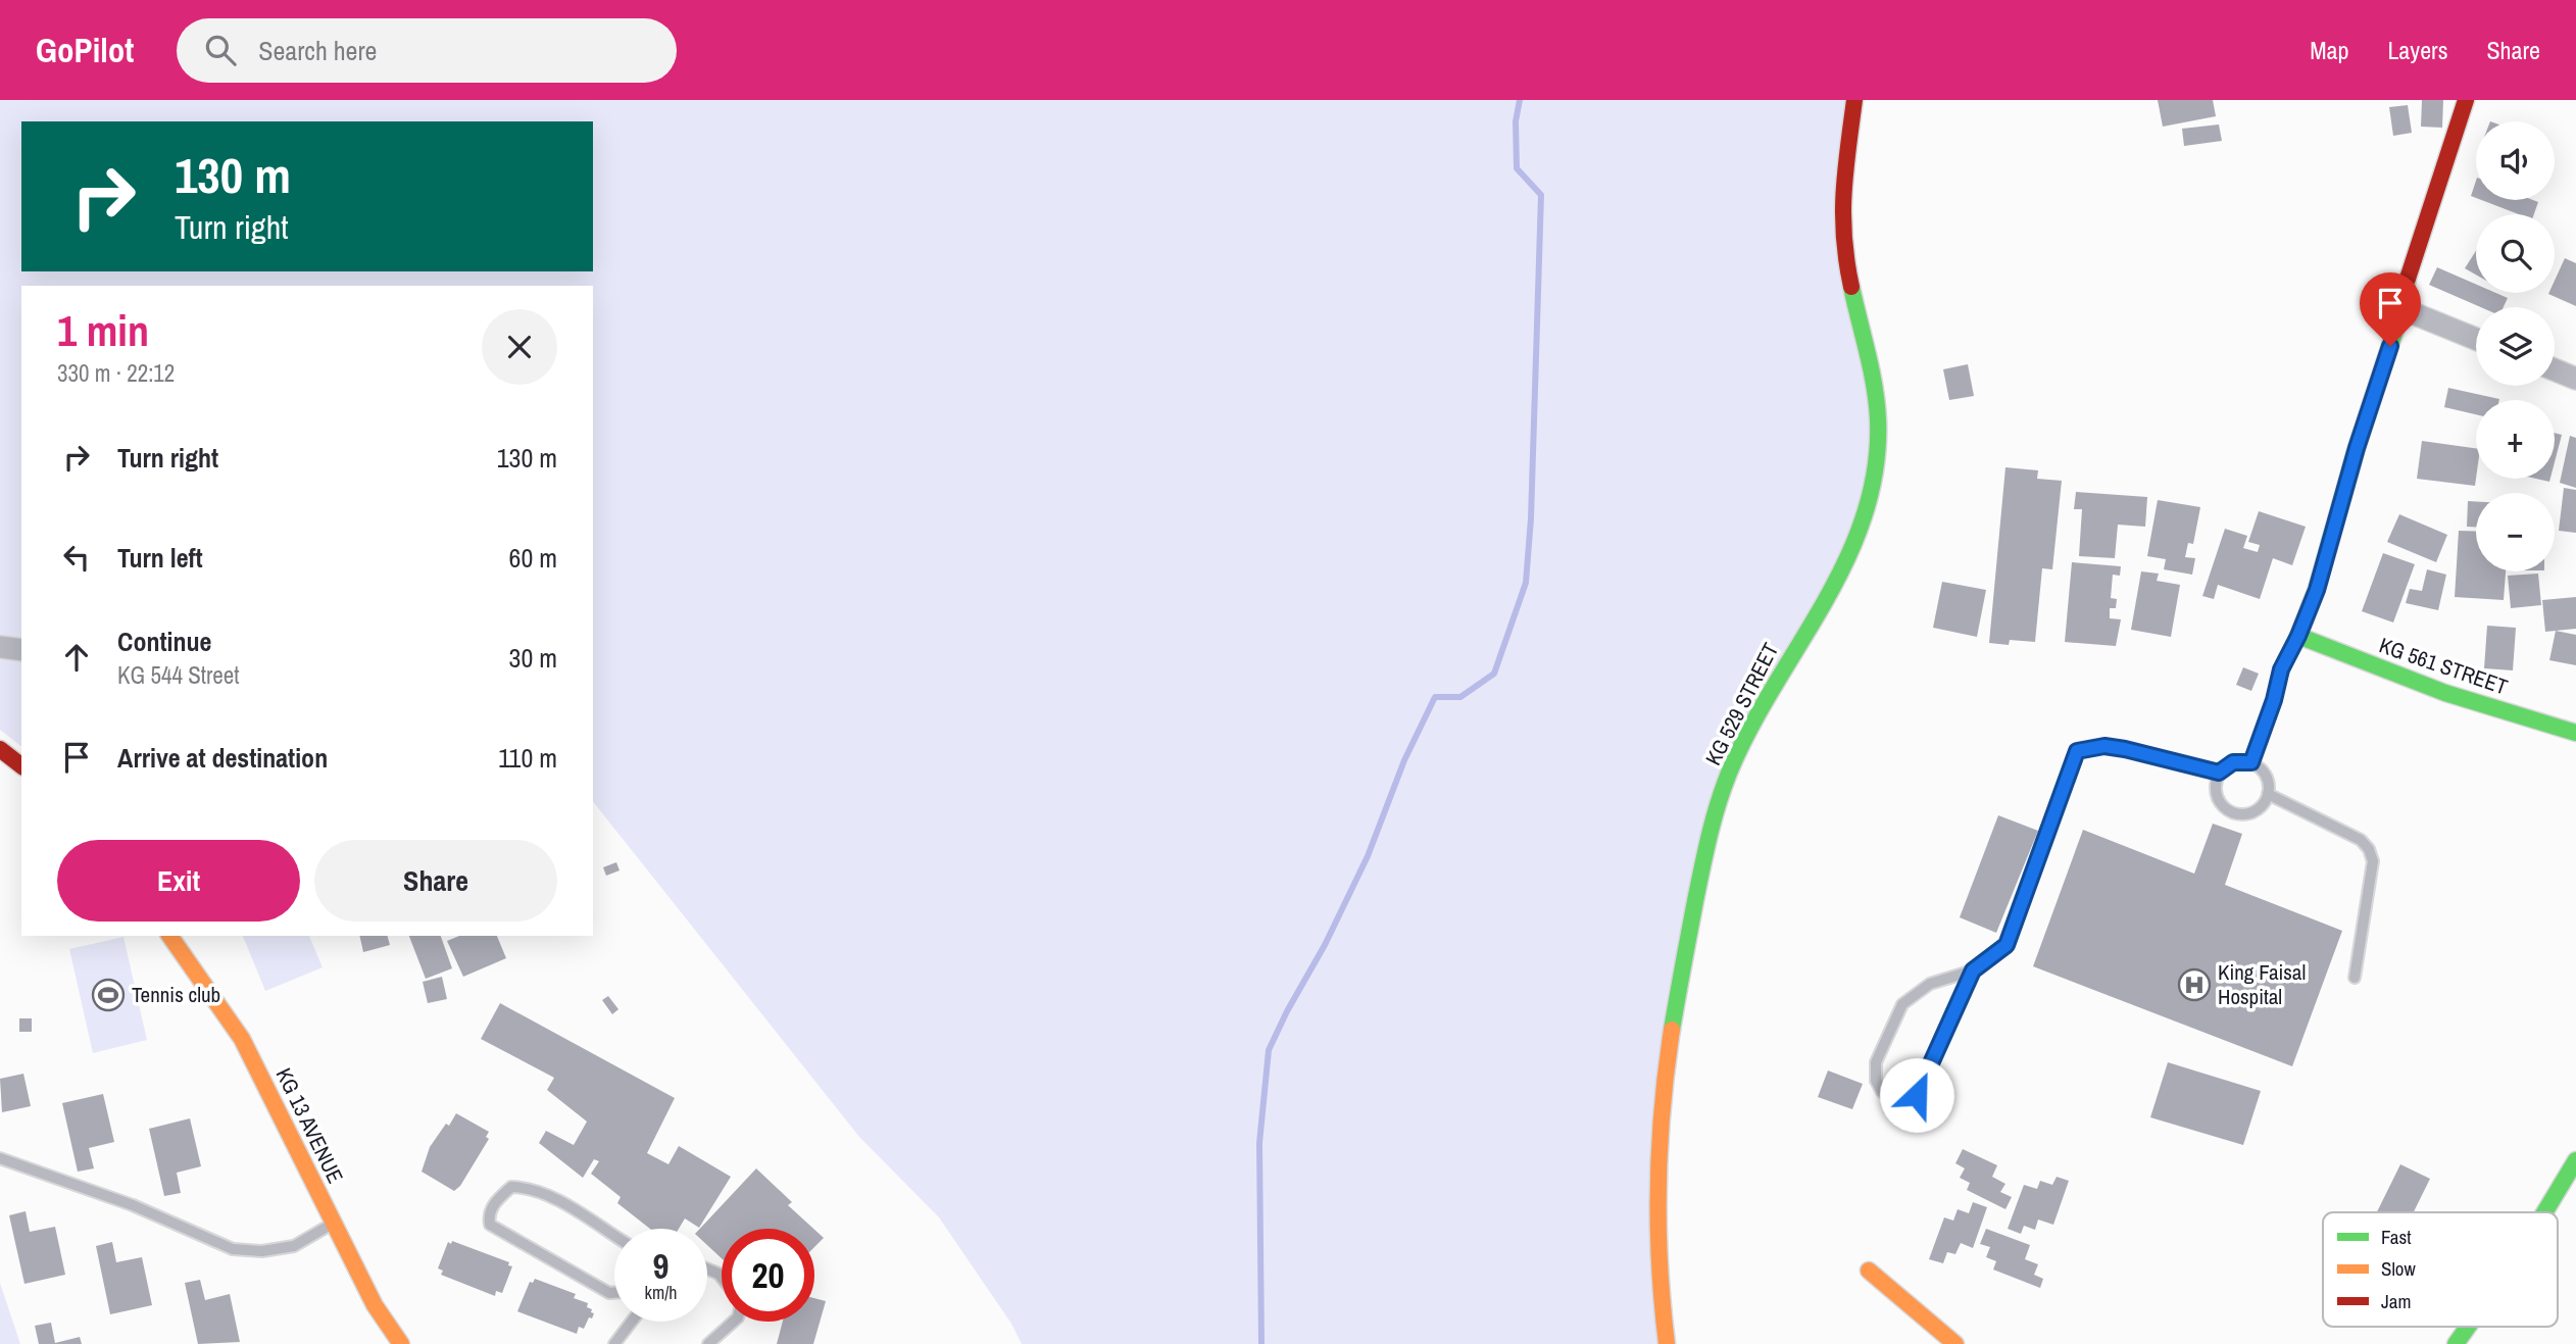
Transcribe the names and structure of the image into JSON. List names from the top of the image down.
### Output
{
  "streets": {
    "street": ["KG 561 STREET", "KG 529 STREET", "KG 13 AVENUE"]
  },
  "places": {
    "hospital": ["King Faisal Hospital"],
    "sports": ["Tennis club"]
  },
  "legend": ["Fast", "Slow", "Jam"],
  "page": {
    "header": "GoPilot",
    "search": "Search here",
    "nav": ["Map", "Layers", "Share"],
    "map_buttons": ["+", "−"],
    "turn": ["130 m", "Turn right"],
    "heading": ["1 min", "330 m · 22:12"],
    "list": [
      {
        "name": "Turn right",
        "value": "130 m"
      },
      {
        "name": "Turn left",
        "value": "60 m"
      },
      {
        "name": "Continue",
        "note": "KG 544 Street",
        "value": "30 m"
      },
      {
        "name": "Arrive at destination",
        "value": "110 m"
      }
    ],
    "buttons": ["Exit", "Share"],
    "speed": "9 km/h",
    "limit": "20"
  }
}
